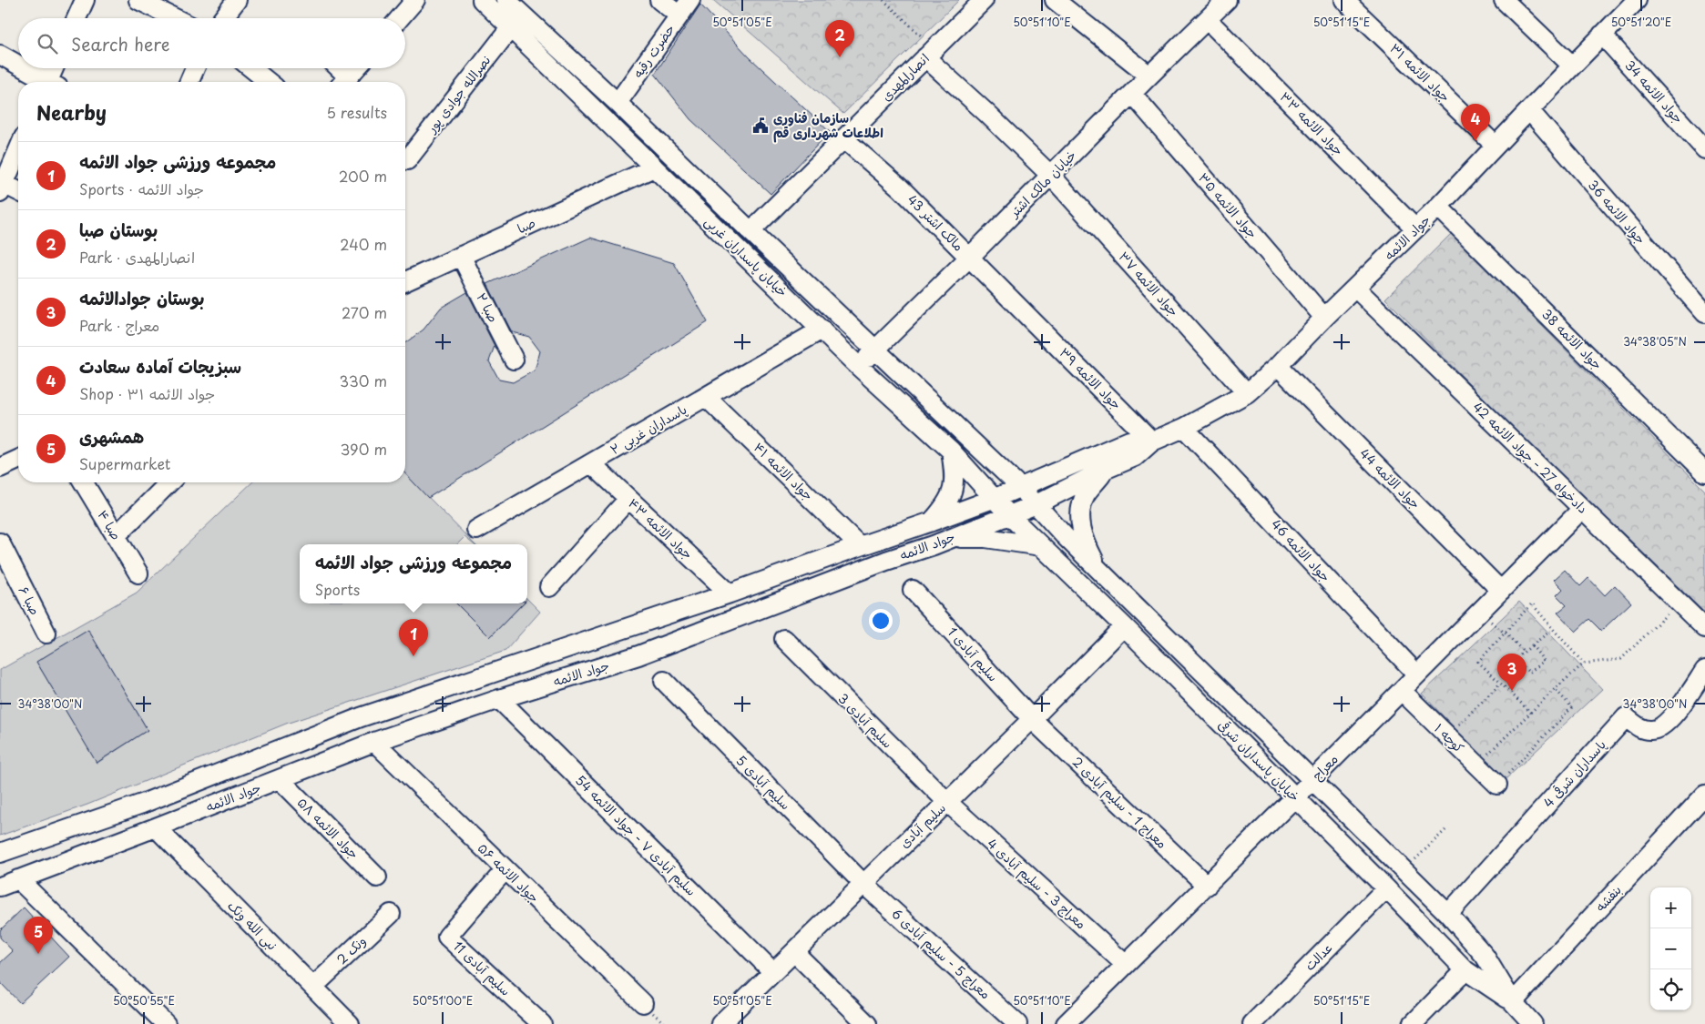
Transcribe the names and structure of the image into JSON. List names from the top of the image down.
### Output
{
  "streets": {
    "street": [
      "حضرت رقیه",
      "جواد الائمه ۳۱",
      "انصارالمهدی",
      "جواد الائمه 34",
      "نصرالله جوادی پور",
      "جواد الائمه ۳۳",
      "خیابان مالک اشتر",
      "جواد الائمه ۳۵",
      "جواد الائمه 36",
      "مالک اشتر 43",
      "صبا",
      "جواد الائمه",
      "خیابان پاسداران غربی",
      "جواد الائمه ۳۷",
      "صبا ۲",
      "جواد الائمه 38",
      "جواد الائمه ۳۹",
      "پاسداران غربی ۲",
      "دادخواه 27 - جواد الائمه 42",
      "جواد الائمه ۴۱",
      "جواد الائمه 44",
      "صبا ۴",
      "جواد الائمه ۴۳",
      "جواد الائمه 46",
      "صبا ۶",
      "سلیم آبادی 1",
      "سلیم آبادی 3",
      "کوچه ۱",
      "خیابان پاسداران شرقی",
      "معراج",
      "پاسداران شرقی 4",
      "سلیم آبادی 5",
      "معراج 1 - سلیم آبادی 2",
      "سلیم آبادی",
      "جواد الائمه ۵۸",
      "سلیم آبادی ۷ - جواد الائمه 54",
      "جواد الائمه ۵۶",
      "معراج 3 - سلیم آبادی 4",
      "بنفشه",
      "نبی الله ونک",
      "ونک 2",
      "معراج 5 - سلیم آبادی 6",
      "عدالت",
      "سلیم آبادی 11"
    ]
  },
  "crossings": [
    ["حضرت رقیه", "خیابان پاسداران غربی"],
    ["جواد الائمه ۳۱", "جواد الائمه"],
    ["انصارالمهدی", "مالک اشتر 43"],
    ["انصارالمهدی", "خیابان پاسداران غربی"],
    ["انصارالمهدی", "جواد الائمه ۳۷"],
    ["جواد الائمه 34", "جواد الائمه"],
    ["نصرالله جوادی پور", "خیابان پاسداران غربی"],
    ["جواد الائمه ۳۳", "خیابان مالک اشتر"],
    ["جواد الائمه ۳۳", "جواد الائمه"],
    ["خیابان مالک اشتر", "جواد الائمه ۳۵"],
    ["خیابان مالک اشتر", "مالک اشتر 43"],
    ["خیابان مالک اشتر", "خیابان پاسداران غربی"],
    ["خیابان مالک اشتر", "جواد الائمه ۳۷"],
    ["خیابان مالک اشتر", "جواد الائمه ۳۹"],
    ["جواد الائمه ۳۵", "جواد الائمه"],
    ["جواد الائمه 36", "جواد الائمه"],
    ["مالک اشتر 43", "جواد الائمه ۳۹"],
    ["صبا", "خیابان پاسداران غربی"],
    ["صبا", "صبا ۲"],
    ["جواد الائمه", "خیابان پاسداران غربی"],
    ["جواد الائمه", "جواد الائمه ۳۷"],
    ["جواد الائمه", "جواد الائمه 38"],
    ["جواد الائمه", "جواد الائمه ۳۹"],
    ["جواد الائمه", "دادخواه 27 - جواد الائمه 42"],
    ["جواد الائمه", "جواد الائمه ۴۱"],
    ["جواد الائمه", "جواد الائمه 44"],
    ["جواد الائمه", "جواد الائمه ۴۳"],
    ["جواد الائمه", "جواد الائمه 46"],
    ["جواد الائمه", "خیابان پاسداران شرقی"],
    ["جواد الائمه", "جواد الائمه ۵۸"],
    ["جواد الائمه", "سلیم آبادی ۷ - جواد الائمه 54"],
    ["جواد الائمه", "جواد الائمه ۵۶"],
    ["جواد الائمه", "نبی الله ونک"],
    ["خیابان پاسداران غربی", "پاسداران غربی ۲"],
    ["خیابان پاسداران غربی", "خیابان پاسداران شرقی"],
    ["پاسداران غربی ۲", "جواد الائمه ۴۱"],
    ["پاسداران غربی ۲", "جواد الائمه ۴۳"],
    ["دادخواه 27 - جواد الائمه 42", "معراج"],
    ["جواد الائمه 44", "معراج"],
    ["جواد الائمه 46", "معراج"],
    ["سلیم آبادی 1", "معراج 1 - سلیم آبادی 2"],
    ["سلیم آبادی 1", "سلیم آبادی"],
    ["سلیم آبادی 3", "سلیم آبادی"],
    ["سلیم آبادی 3", "معراج 3 - سلیم آبادی 4"],
    ["کوچه ۱", "معراج"],
    ["خیابان پاسداران شرقی", "معراج"],
    ["خیابان پاسداران شرقی", "پاسداران شرقی 4"],
    ["خیابان پاسداران شرقی", "سلیم آبادی"],
    ["خیابان پاسداران شرقی", "بنفشه"],
    ["خیابان پاسداران شرقی", "عدالت"],
    ["معراج", "معراج 1 - سلیم آبادی 2"],
    ["معراج", "معراج 3 - سلیم آبادی 4"],
    ["سلیم آبادی 5", "سلیم آبادی"],
    ["سلیم آبادی 5", "معراج 5 - سلیم آبادی 6"],
    ["معراج 1 - سلیم آبادی 2", "سلیم آبادی"],
    ["سلیم آبادی", "سلیم آبادی ۷ - جواد الائمه 54"],
    ["سلیم آبادی", "معراج 3 - سلیم آبادی 4"],
    ["سلیم آبادی", "معراج 5 - سلیم آبادی 6"],
    ["جواد الائمه ۵۶", "سلیم آبادی 11"],
    ["نبی الله ونک", "ونک 2"]
  ],
  "places": {
    "public building": ["سازمان فناوری اطلاعات شهرداری قم"]
  },
  "page": {
    "search": "Search here",
    "pins": [
      "2",
      "4",
      "1",
      "3",
      "5"
    ],
    "heading": ["Nearby", "5 results"],
    "list": [
      {
        "mark": "1",
        "name": "مجموعه ورزشی جواد الائمه",
        "note": "Sports · جواد الائمه",
        "value": "200 m"
      },
      {
        "mark": "2",
        "name": "بوستان صبا",
        "note": "Park · انصارالمهدی",
        "value": "240 m"
      },
      {
        "mark": "3",
        "name": "بوستان جوادالائمه",
        "note": "Park · معراج",
        "value": "270 m"
      },
      {
        "mark": "4",
        "name": "سبزیجات آماده سعادت",
        "note": "Shop · جواد الائمه ۳۱",
        "value": "330 m"
      },
      {
        "mark": "5",
        "name": "همشهری",
        "note": "Supermarket",
        "value": "390 m"
      }
    ],
    "popup": ["مجموعه ورزشی جواد الائمه", "Sports"],
    "map_buttons": ["+", "−"]
  },
  "coordinates": [
    "50°51'05\"E",
    "50°51'10\"E",
    "50°51'15\"E",
    "50°51'20\"E",
    "34°38'05\"N",
    "34°38'00\"N",
    "50°50'55\"E",
    "50°51'00\"E"
  ]
}
